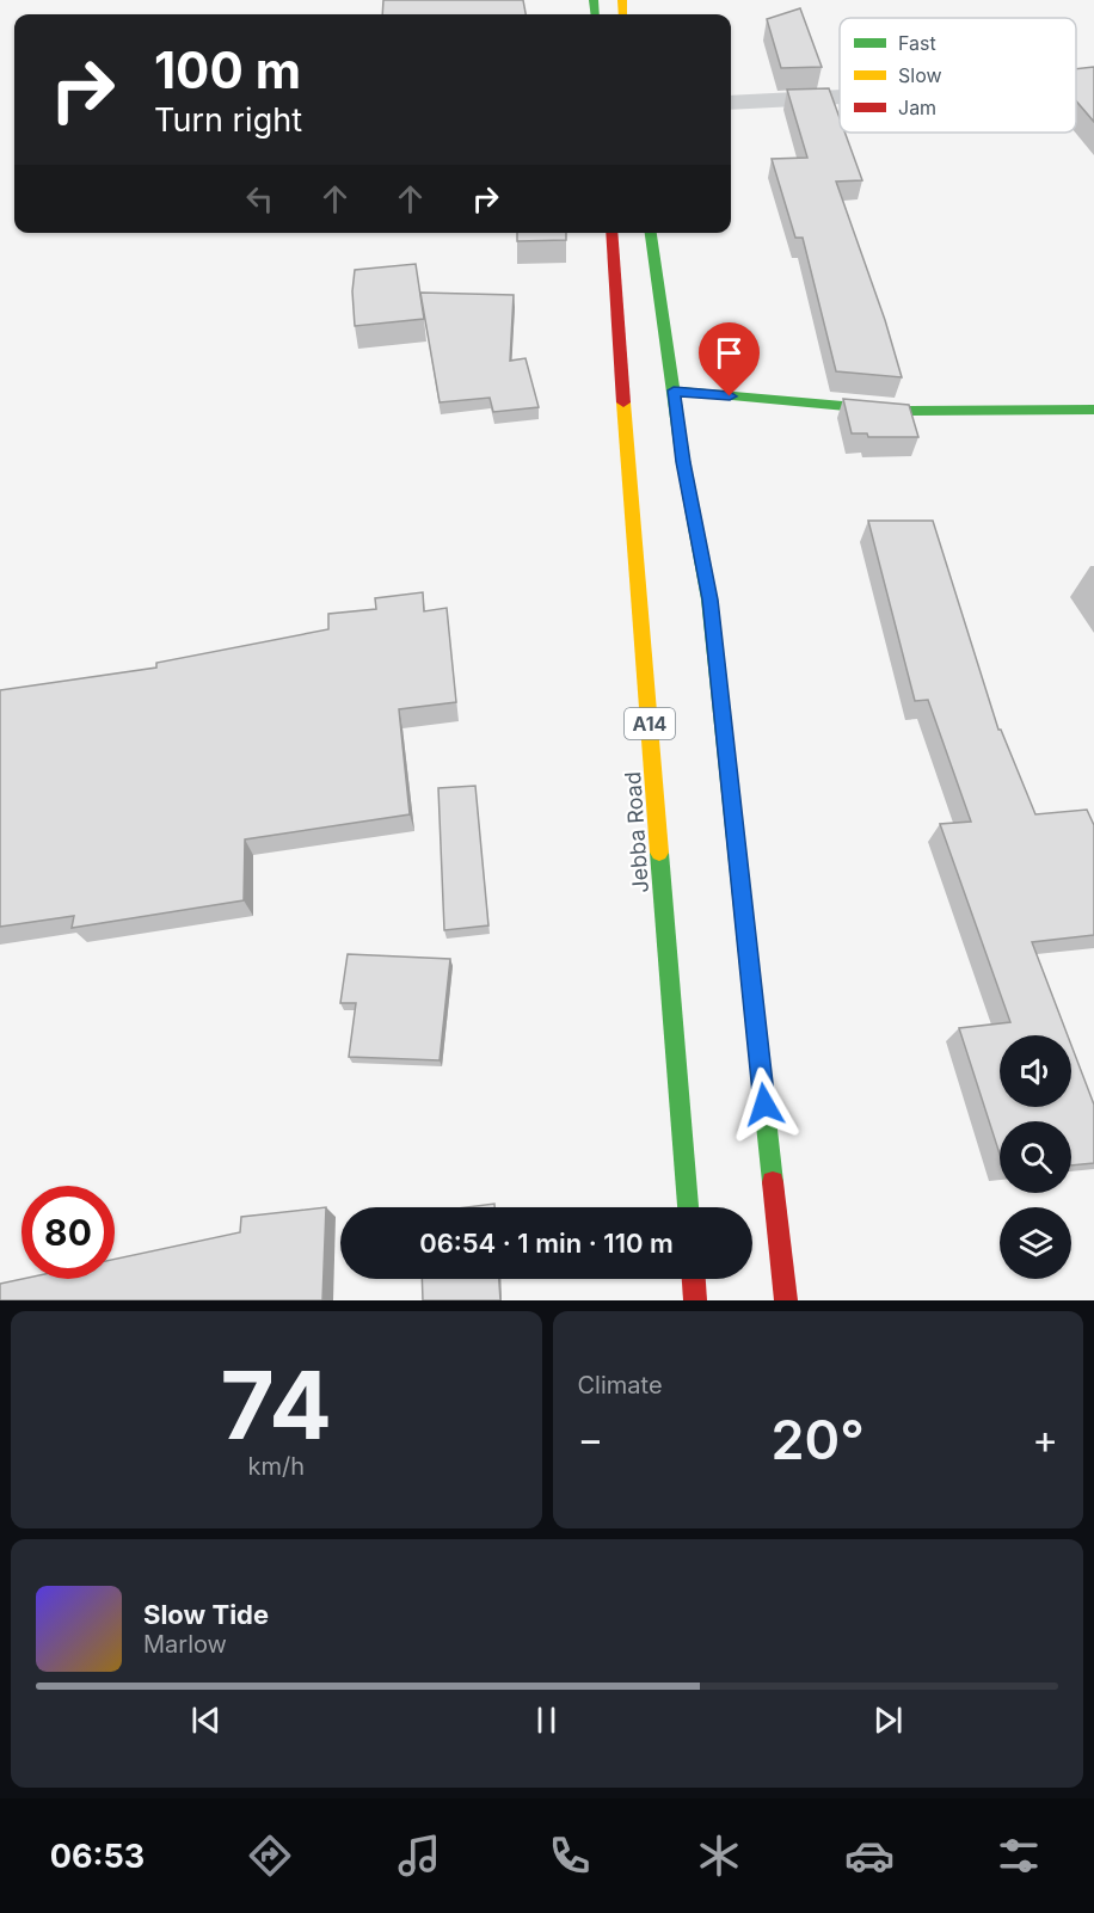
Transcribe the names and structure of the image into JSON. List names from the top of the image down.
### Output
{
  "streets": {
    "main road": ["A14", "Jebba Road"]
  },
  "legend": ["Fast", "Slow", "Jam"],
  "page": {
    "turn": ["100 m", "Turn right"],
    "limit": "80",
    "trip": "06:54 · 1 min · 110 m",
    "tile": [
      ["74", "km/h"],
      "Climate"
    ],
    "heat": ["−", "20°", "+"],
    "song": ["Slow Tide", "Marlow"],
    "tabs": "06:53"
  }
}
